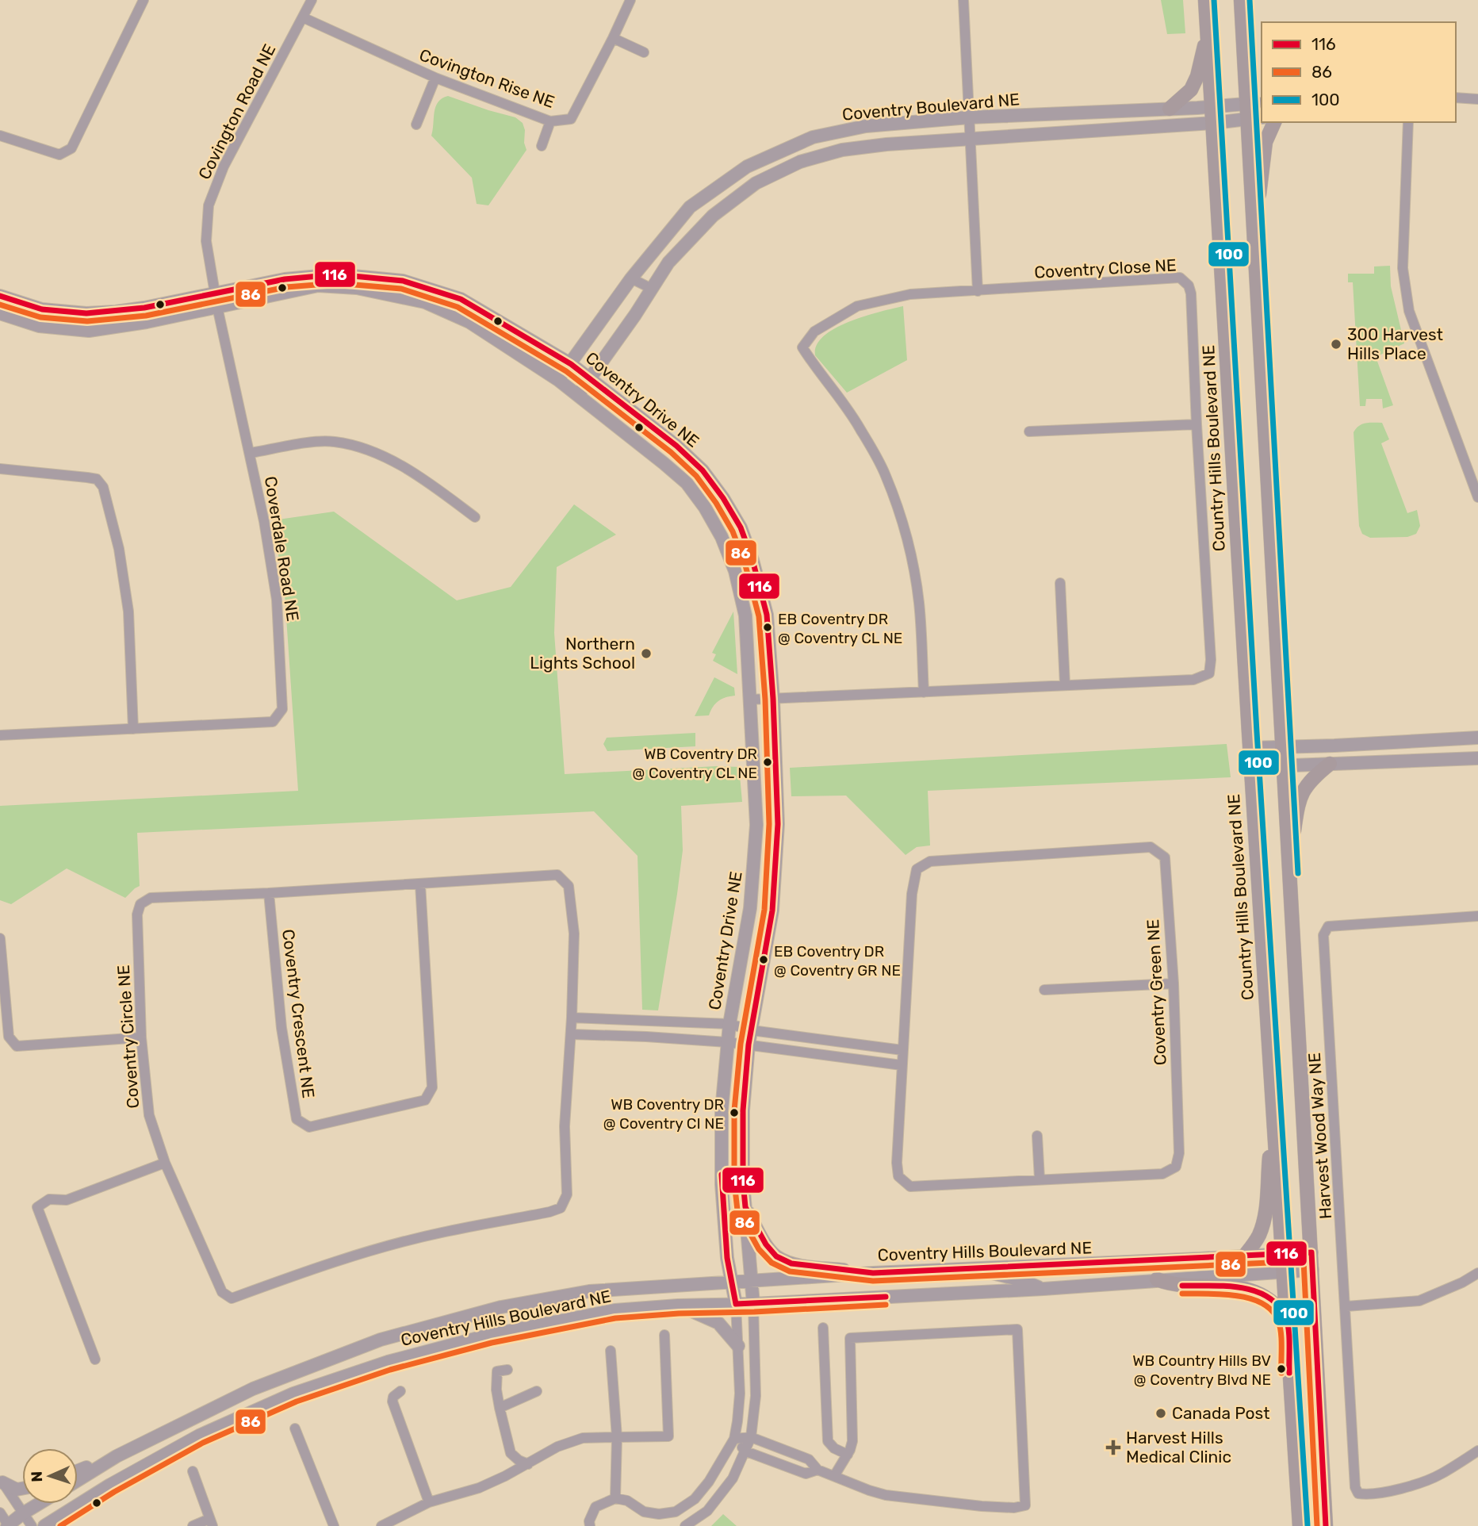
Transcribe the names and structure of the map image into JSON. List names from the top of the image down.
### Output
{
  "streets": {
    "main road": ["Country Hills Boulevard NE"],
    "street": [
      "Covington Rise NE",
      "Coventry Boulevard NE",
      "Covington Road NE",
      "Coventry Close NE",
      "Coventry Drive NE",
      "Coverdale Road NE",
      "Coventry Green NE",
      "Coventry Crescent NE",
      "Coventry Circle NE",
      "Harvest Wood Way NE",
      "Coventry Hills Boulevard NE"
    ]
  },
  "crossings": [
    ["Covington Rise NE", "Covington Road NE"],
    ["Coventry Boulevard NE", "Coventry Drive NE"],
    ["Coventry Boulevard NE", "Country Hills Boulevard NE"],
    ["Covington Road NE", "Coventry Drive NE"],
    ["Covington Road NE", "Coverdale Road NE"],
    ["Coventry Close NE", "Coventry Drive NE"],
    ["Coventry Drive NE", "Coverdale Road NE"],
    ["Coventry Drive NE", "Coventry Hills Boulevard NE"],
    ["Country Hills Boulevard NE", "Coventry Hills Boulevard NE"],
    ["Coventry Crescent NE", "Coventry Circle NE"]
  ],
  "places": {
    "other": [
      "300 Harvest Hills Place",
      "EB Coventry DR @ Coventry CL NE",
      "Northern Lights School",
      "WB Coventry DR @ Coventry CL NE",
      "EB Coventry DR @ Coventry GR NE",
      "WB Coventry DR @ Coventry CI NE",
      "WB Country Hills BV @ Coventry Blvd NE",
      "Canada Post"
    ],
    "health": ["Harvest Hills Medical Clinic"]
  },
  "lines": ["transit line 100", "transit line 116", "transit line 86"],
  "legend": ["116", "86", "100"],
  "north": "left"
}
